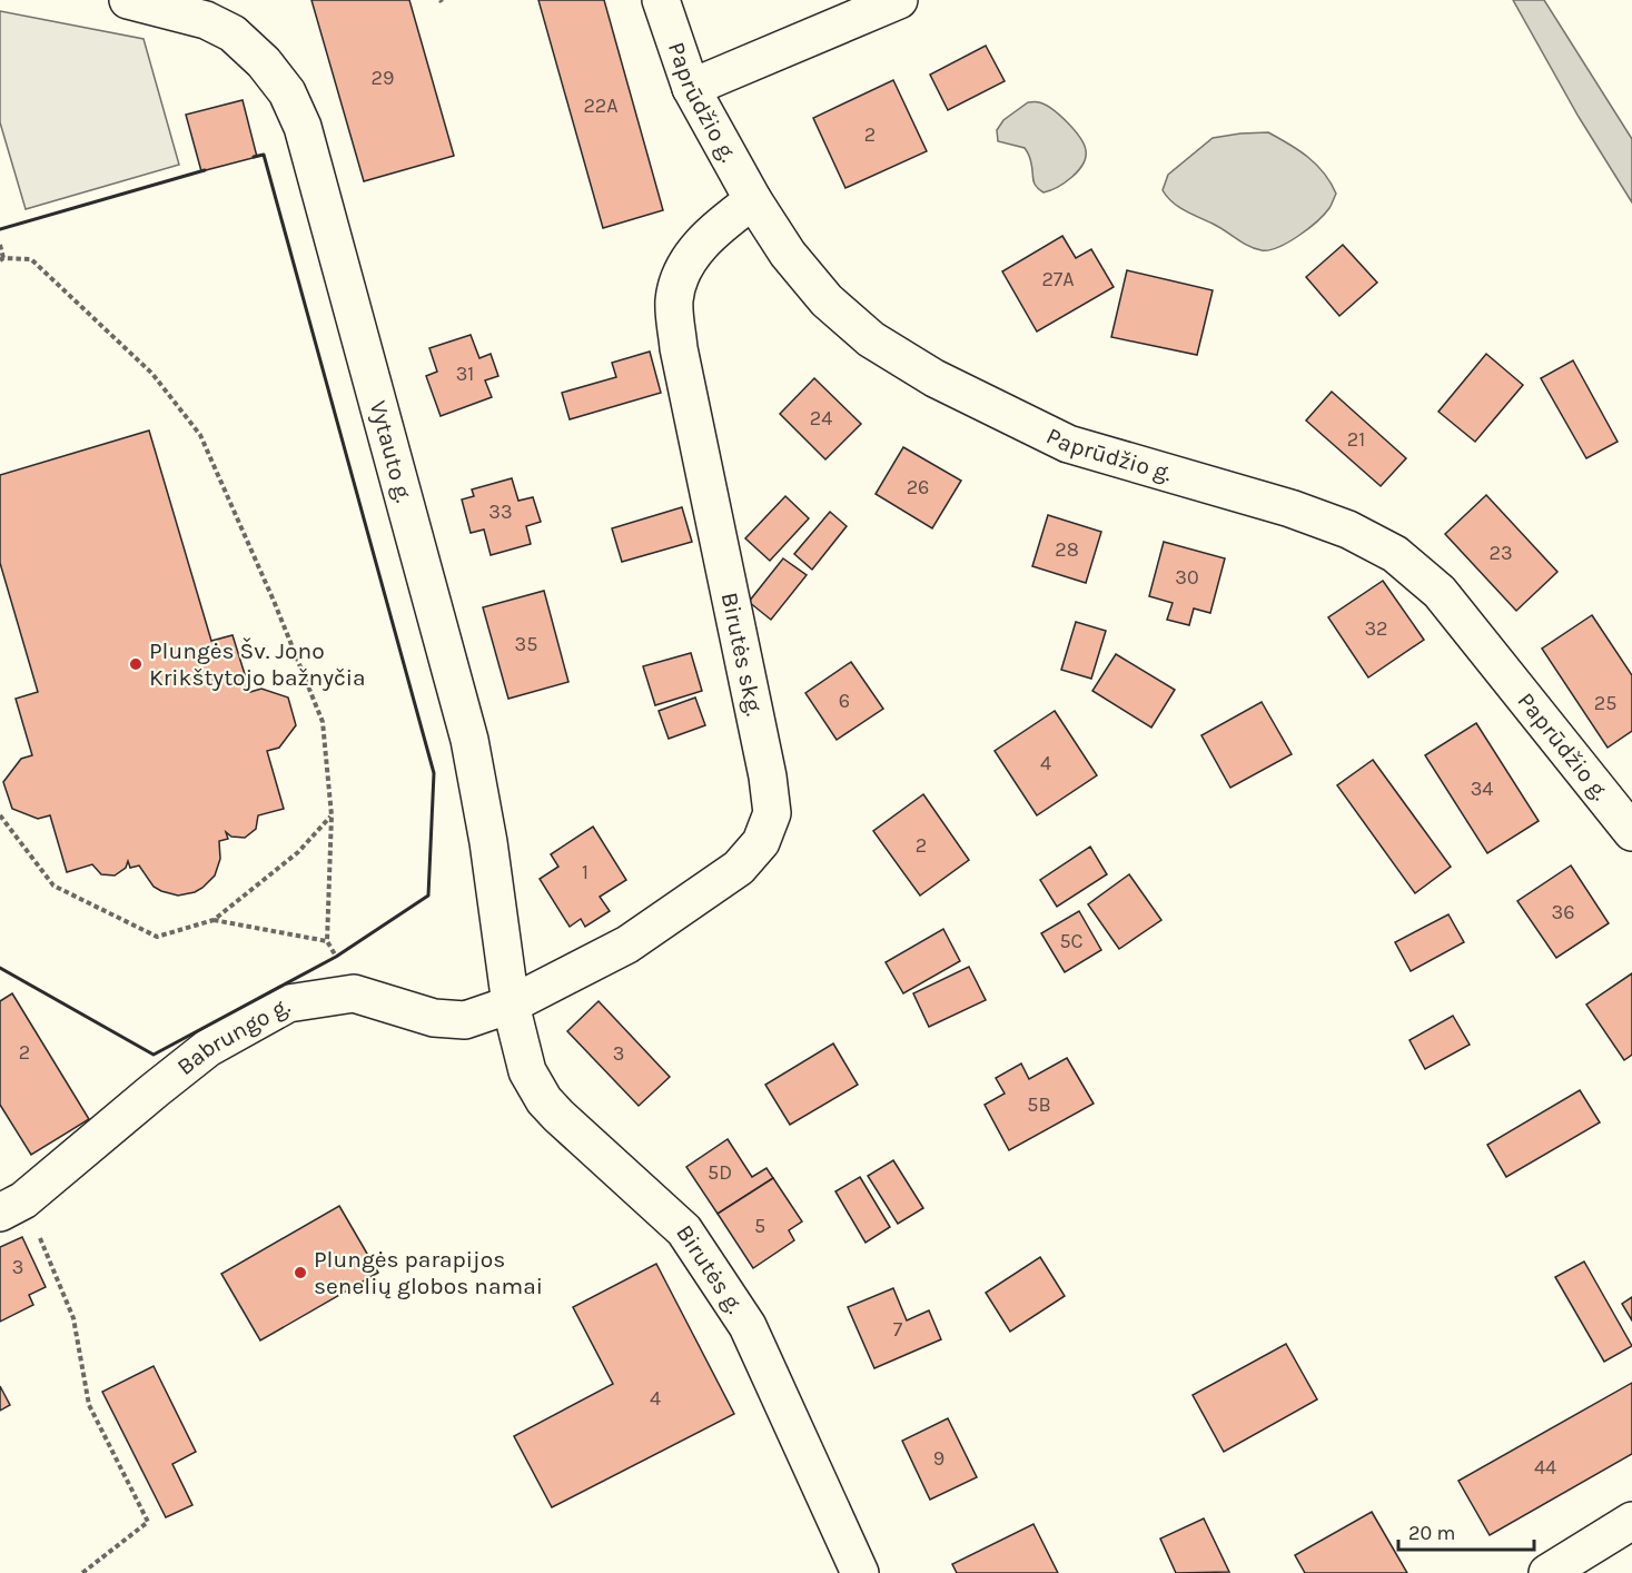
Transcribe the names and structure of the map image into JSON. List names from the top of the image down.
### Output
{
  "streets": {
    "street": [
      "Paprūdžio g.",
      "Vytauto g.",
      "Birutės skg.",
      "Babrungo g.",
      "Birutės g."
    ]
  },
  "crossings": [
    ["Paprūdžio g.", "Birutės skg."],
    ["Vytauto g.", "Birutės skg."],
    ["Vytauto g.", "Babrungo g."],
    ["Vytauto g.", "Birutės g."],
    ["Birutės skg.", "Babrungo g."],
    ["Birutės skg.", "Birutės g."],
    ["Babrungo g.", "Birutės g."]
  ],
  "places": ["Plungės Šv. Jono Krikštytojo bažnyčia", "Plungės parapijos senelių globos namai"],
  "house_numbers": [
    "29",
    "22A",
    "2",
    "27A",
    "31",
    "24",
    "21",
    "26",
    "33",
    "28",
    "23",
    "30",
    "32",
    "35",
    "6",
    "25",
    "4",
    "34",
    "2",
    "1",
    "36",
    "5C",
    "2",
    "3",
    "5B",
    "5D",
    "5",
    "3",
    "7",
    "4",
    "9",
    "44"
  ],
  "scale_bar": "20 m"
}
